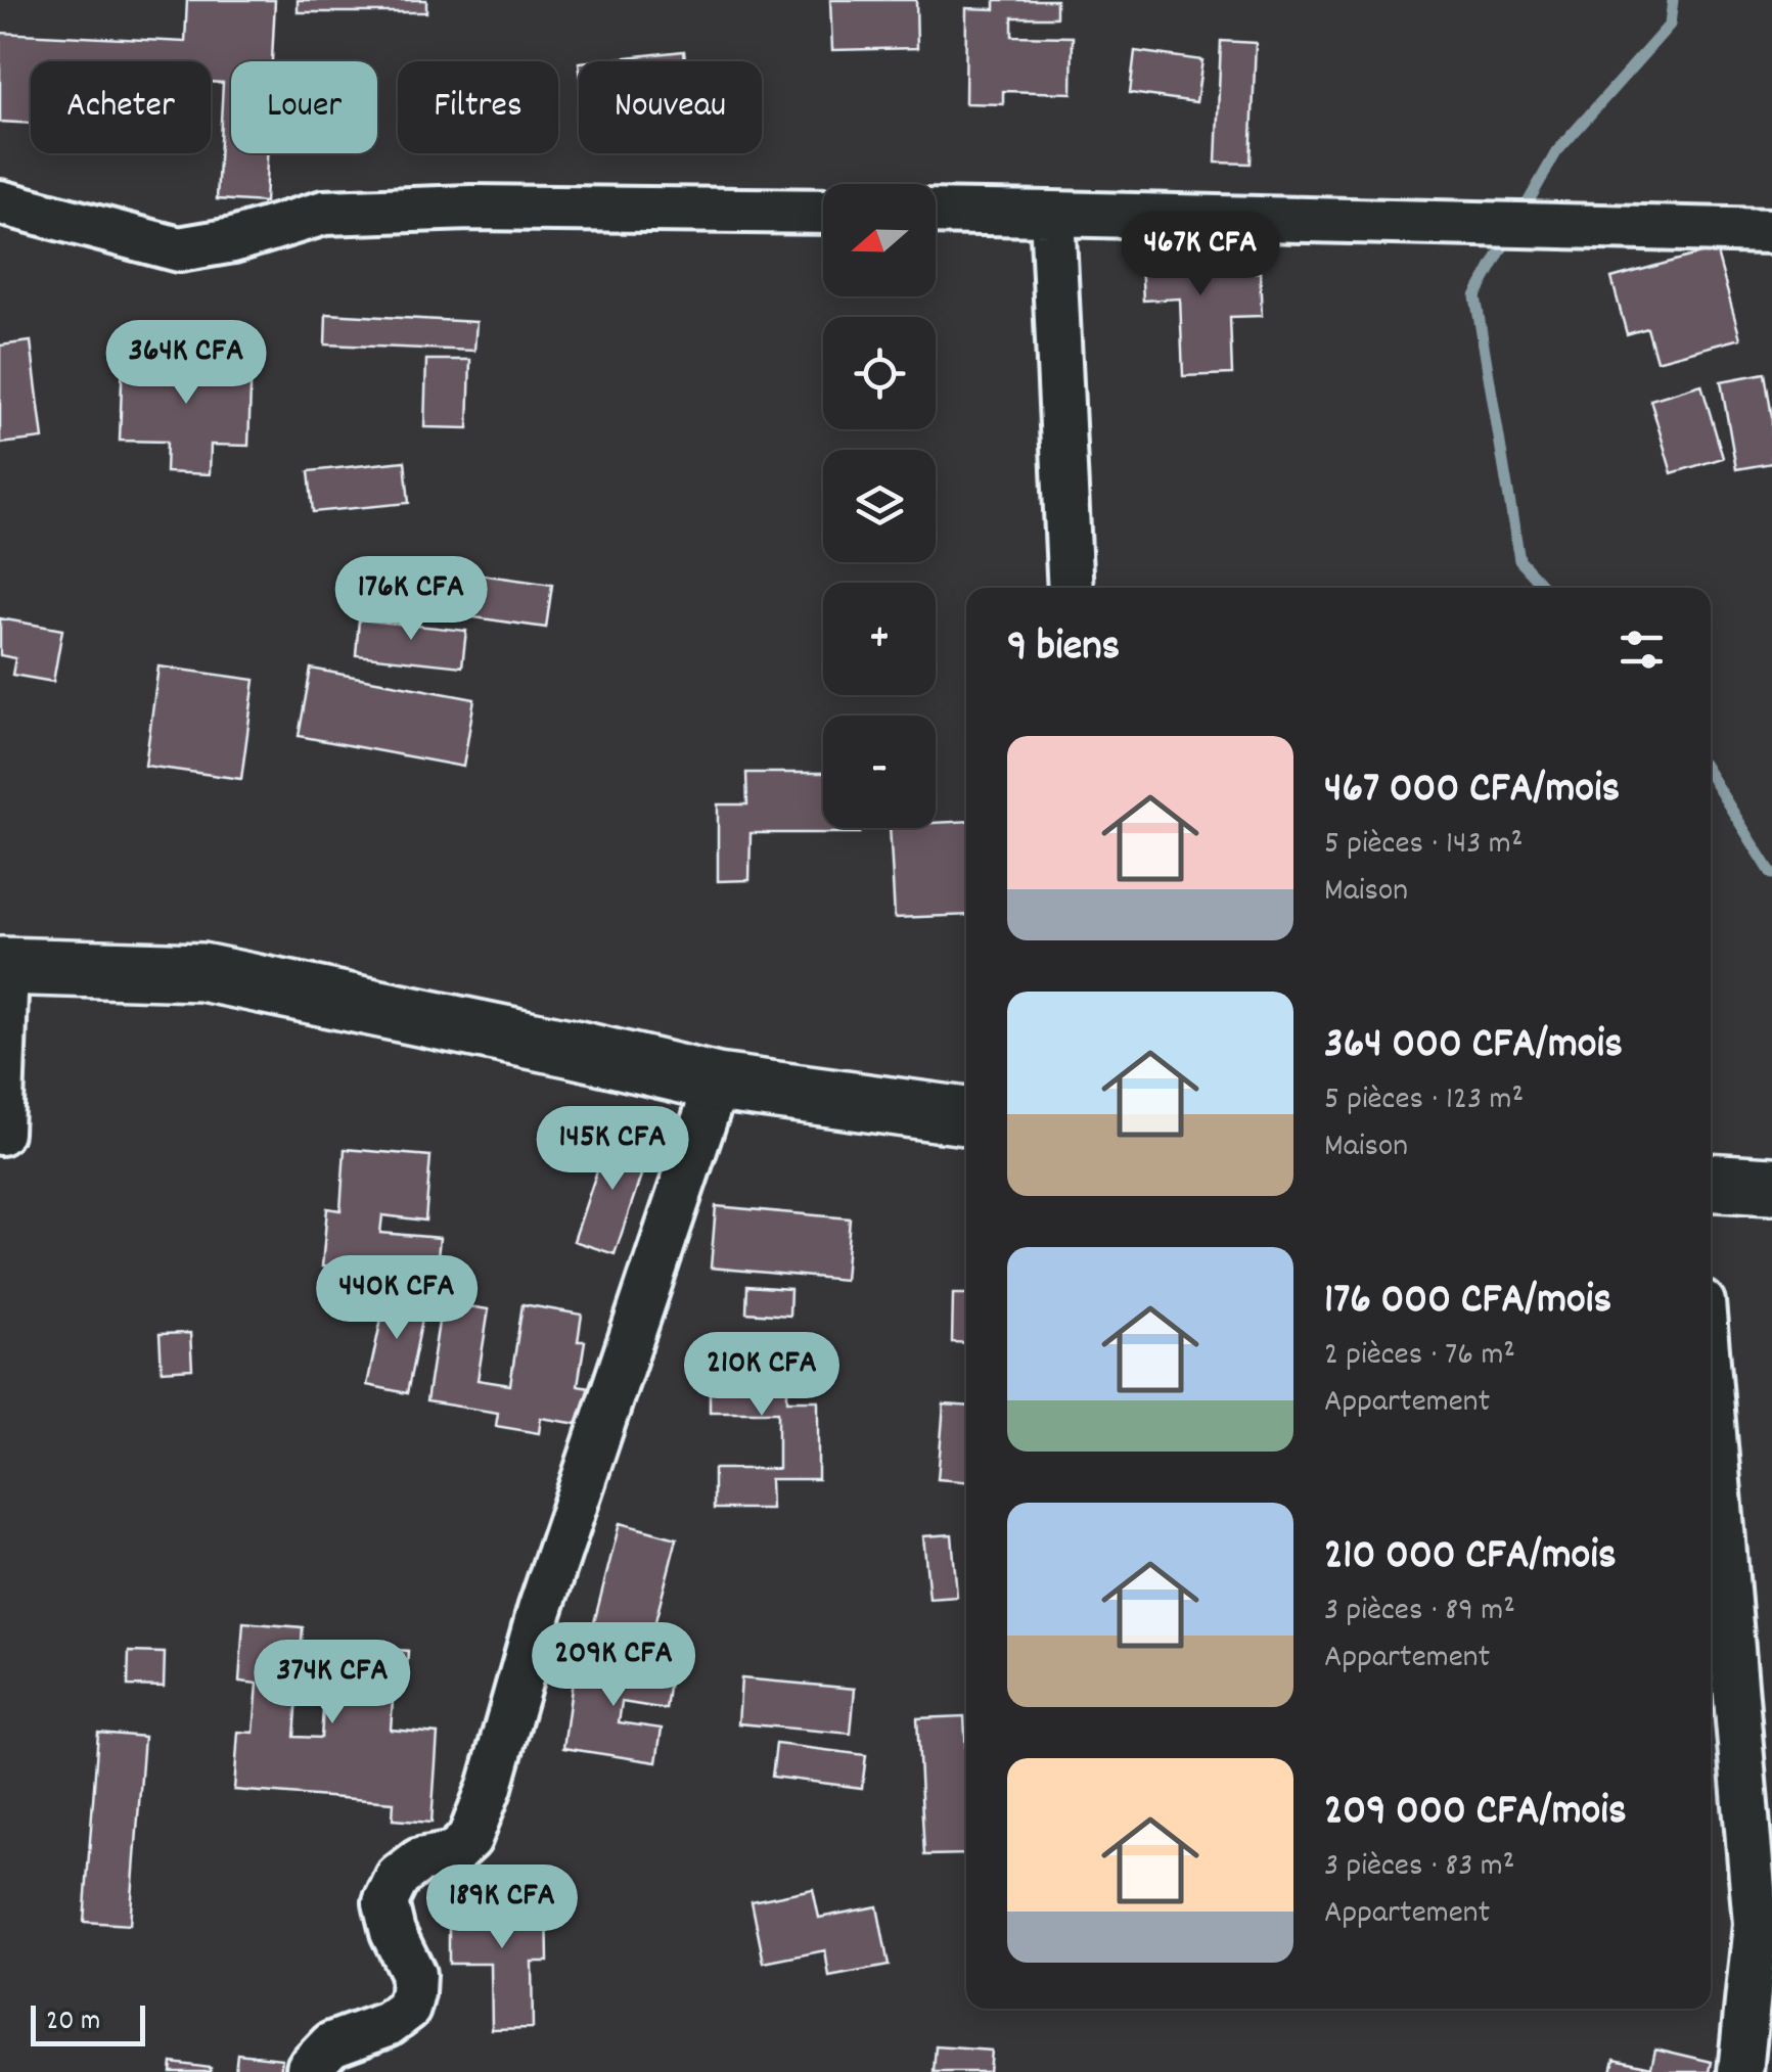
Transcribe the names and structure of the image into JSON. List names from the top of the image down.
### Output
{
  "scale_bar": "20 m",
  "north": "left",
  "page": {
    "chip": [
      "Acheter",
      "Louer",
      "Filtres",
      "Nouveau"
    ],
    "map_buttons": ["+", "−"],
    "price": [
      "467K CFA",
      "364K CFA",
      "176K CFA",
      "145K CFA",
      "440K CFA",
      "210K CFA",
      "209K CFA",
      "374K CFA",
      "189K CFA"
    ],
    "heading": "9 biens",
    "list": [
      {
        "name": "467 000 CFA/mois",
        "note": "5 pièces · 143 m² · Maison"
      },
      {
        "name": "364 000 CFA/mois",
        "note": "5 pièces · 123 m² · Maison"
      },
      {
        "name": "176 000 CFA/mois",
        "note": "2 pièces · 76 m² · Appartement"
      },
      {
        "name": "210 000 CFA/mois",
        "note": "3 pièces · 89 m² · Appartement"
      },
      {
        "name": "209 000 CFA/mois",
        "note": "3 pièces · 83 m² · Appartement"
      }
    ],
    "scale": "20 m"
  }
}
